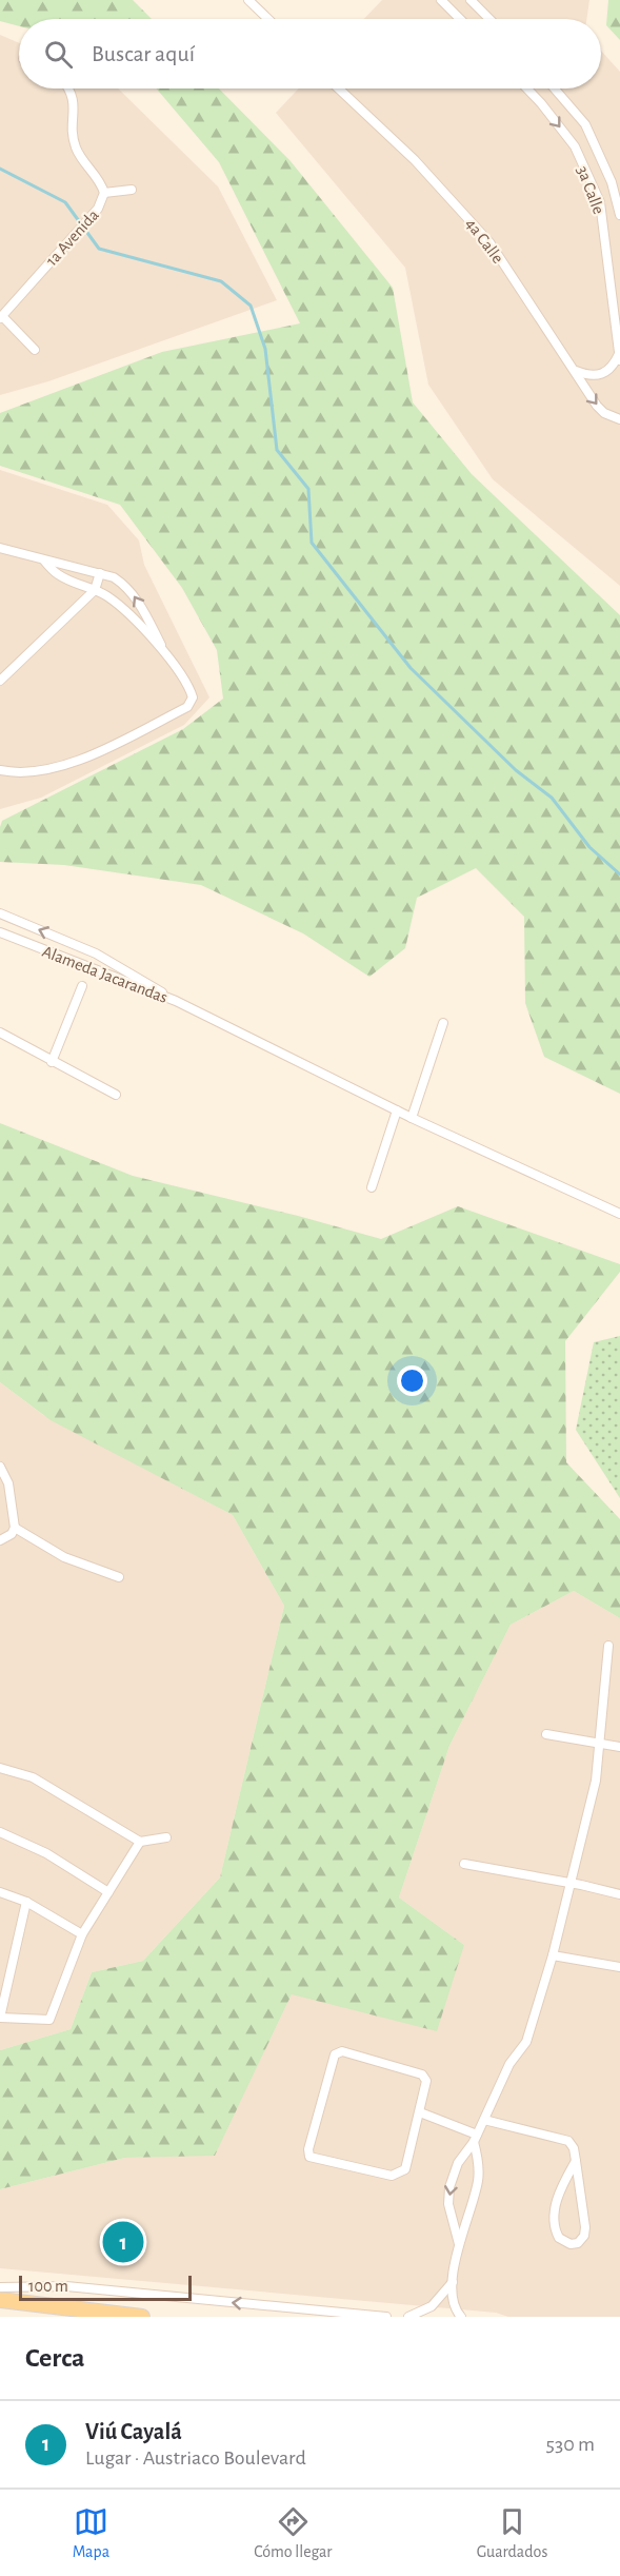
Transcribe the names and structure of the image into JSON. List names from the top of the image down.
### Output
{
  "streets": {
    "street": [
      "3a Calle",
      "1a Avenida",
      "4a Calle",
      "Alameda Jacarandas"
    ]
  },
  "scale_bar": "100 m",
  "page": {
    "search": "Buscar aquí",
    "pins": "1",
    "scale": "100 m",
    "heading": "Cerca",
    "list": [
      {
        "mark": "1",
        "name": "Viú Cayalá",
        "note": "Lugar · Austriaco Boulevard",
        "value": "530 m"
      }
    ],
    "nav": ["Mapa", "Cómo llegar", "Guardados"]
  }
}
